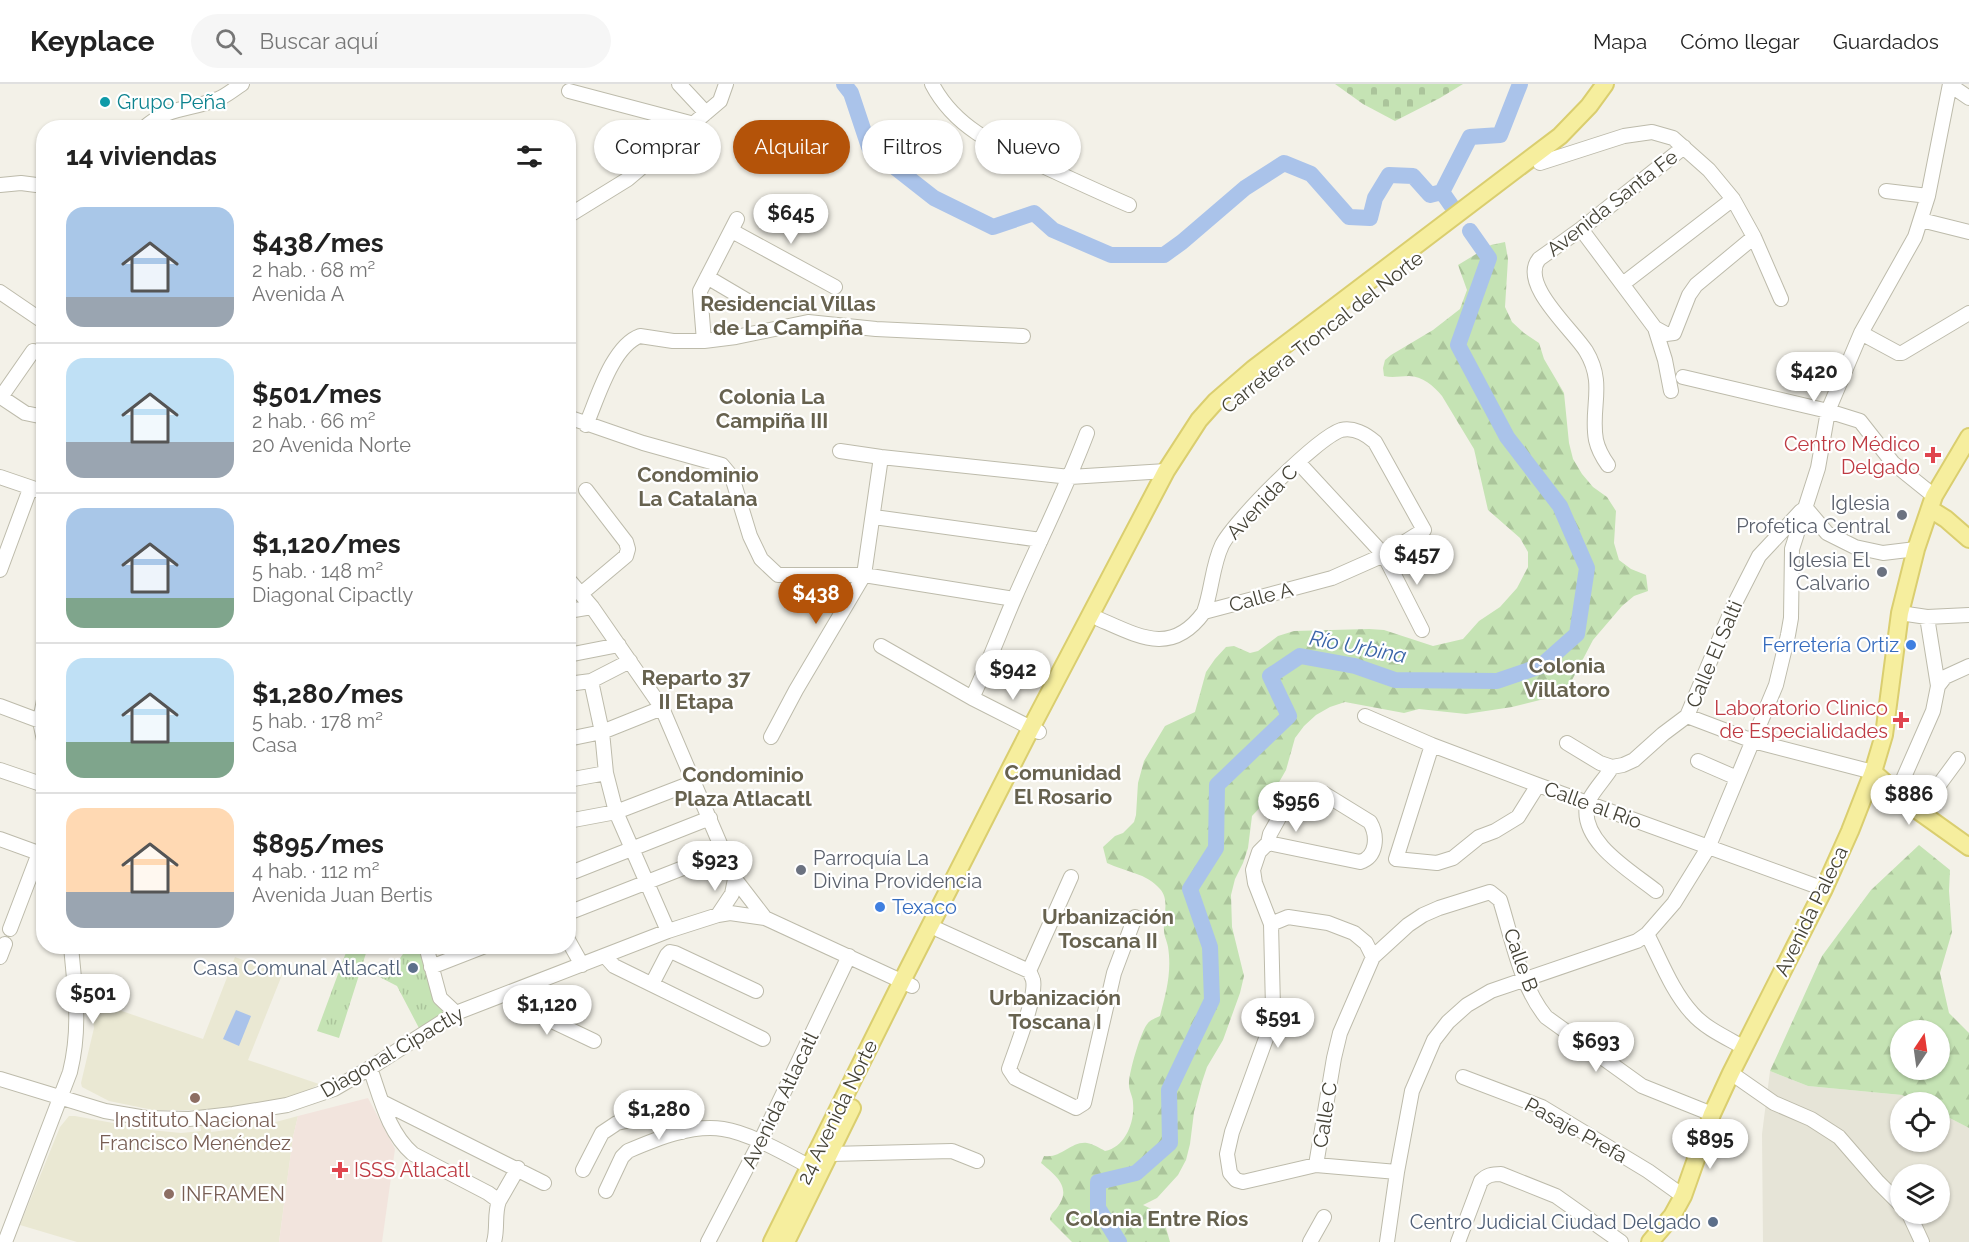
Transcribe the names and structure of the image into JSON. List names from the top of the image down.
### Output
{
  "streets": {
    "main road": ["Carretera Troncal del Norte", "Avenida Paleca", "24 Avenida Norte"],
    "street": [
      "Avenida Santa Fe",
      "Avenida C",
      "Calle A",
      "Calle El Salti",
      "Calle al Rio",
      "Calle B",
      "Diagonal Cipactly",
      "Avenida Atlacatl",
      "Calle C",
      "Pasaje Prefa"
    ]
  },
  "crossings": [
    ["Carretera Troncal del Norte", "Calle A"],
    ["Carretera Troncal del Norte", "Diagonal Cipactly"],
    ["Carretera Troncal del Norte", "24 Avenida Norte"],
    ["Avenida C", "Calle A"],
    ["Calle al Rio", "Avenida Paleca"],
    ["Avenida Paleca", "Calle B"],
    ["Avenida Paleca", "Pasaje Prefa"],
    ["Calle B", "Calle C"],
    ["Diagonal Cipactly", "Avenida Atlacatl"],
    ["Diagonal Cipactly", "24 Avenida Norte"]
  ],
  "districts": [
    "Residencial Villas de La Campiña",
    "Colonia La Campiña III",
    "Condominio La Catalana",
    "Colonia Villatoro",
    "Reparto 37 II Etapa",
    "Comunidad El Rosario",
    "Condominio Plaza Atlacatl",
    "Urbanización Toscana II",
    "Urbanización Toscana I",
    "Colonia Entre Ríos"
  ],
  "water": ["Río Urbina"],
  "places": {
    "other": [
      "Grupo Peña",
      "Iglesia Profetica Central",
      "Iglesia El Calvario",
      "Ferretería Ortiz",
      "Parroquía La Divina Providencia",
      "Texaco",
      "Casa Comunal Atlacatl",
      "Instituto Nacional Francisco Menéndez",
      "INFRAMEN",
      "Centro Judicial Ciudad Delgado"
    ],
    "health": ["Centro Médico Delgado", "Laboratorio Clinico de Especialidades", "ISSS Atlacatl"]
  },
  "north": "top",
  "page": {
    "header": "Keyplace",
    "search": "Buscar aquí",
    "nav": ["Mapa", "Cómo llegar", "Guardados"],
    "chip": [
      "Comprar",
      "Alquilar",
      "Filtros",
      "Nuevo"
    ],
    "heading": "14 viviendas",
    "list": [
      {
        "name": "$438/mes",
        "note": "2 hab. · 68 m² · Avenida A"
      },
      {
        "name": "$501/mes",
        "note": "2 hab. · 66 m² · 20 Avenida Norte"
      },
      {
        "name": "$1,120/mes",
        "note": "5 hab. · 148 m² · Diagonal Cipactly"
      },
      {
        "name": "$1,280/mes",
        "note": "5 hab. · 178 m² · Casa"
      },
      {
        "name": "$895/mes",
        "note": "4 hab. · 112 m² · Avenida Juan Bertis"
      }
    ],
    "price": [
      "$645",
      "$420",
      "$457",
      "$438",
      "$942",
      "$886",
      "$956",
      "$923",
      "$501",
      "$1,120",
      "$591",
      "$693",
      "$1,280",
      "$895"
    ]
  }
}
